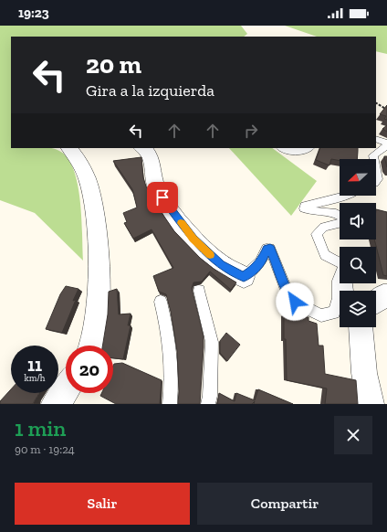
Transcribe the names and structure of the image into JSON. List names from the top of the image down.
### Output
{
  "north": "left",
  "page": {
    "status": "19:23",
    "turn": ["20 m", "Gira a la izquierda"],
    "speed": "11 km/h",
    "limit": "20",
    "heading": ["1 min", "90 m · 19:24"],
    "buttons": ["Salir", "Compartir"]
  }
}
